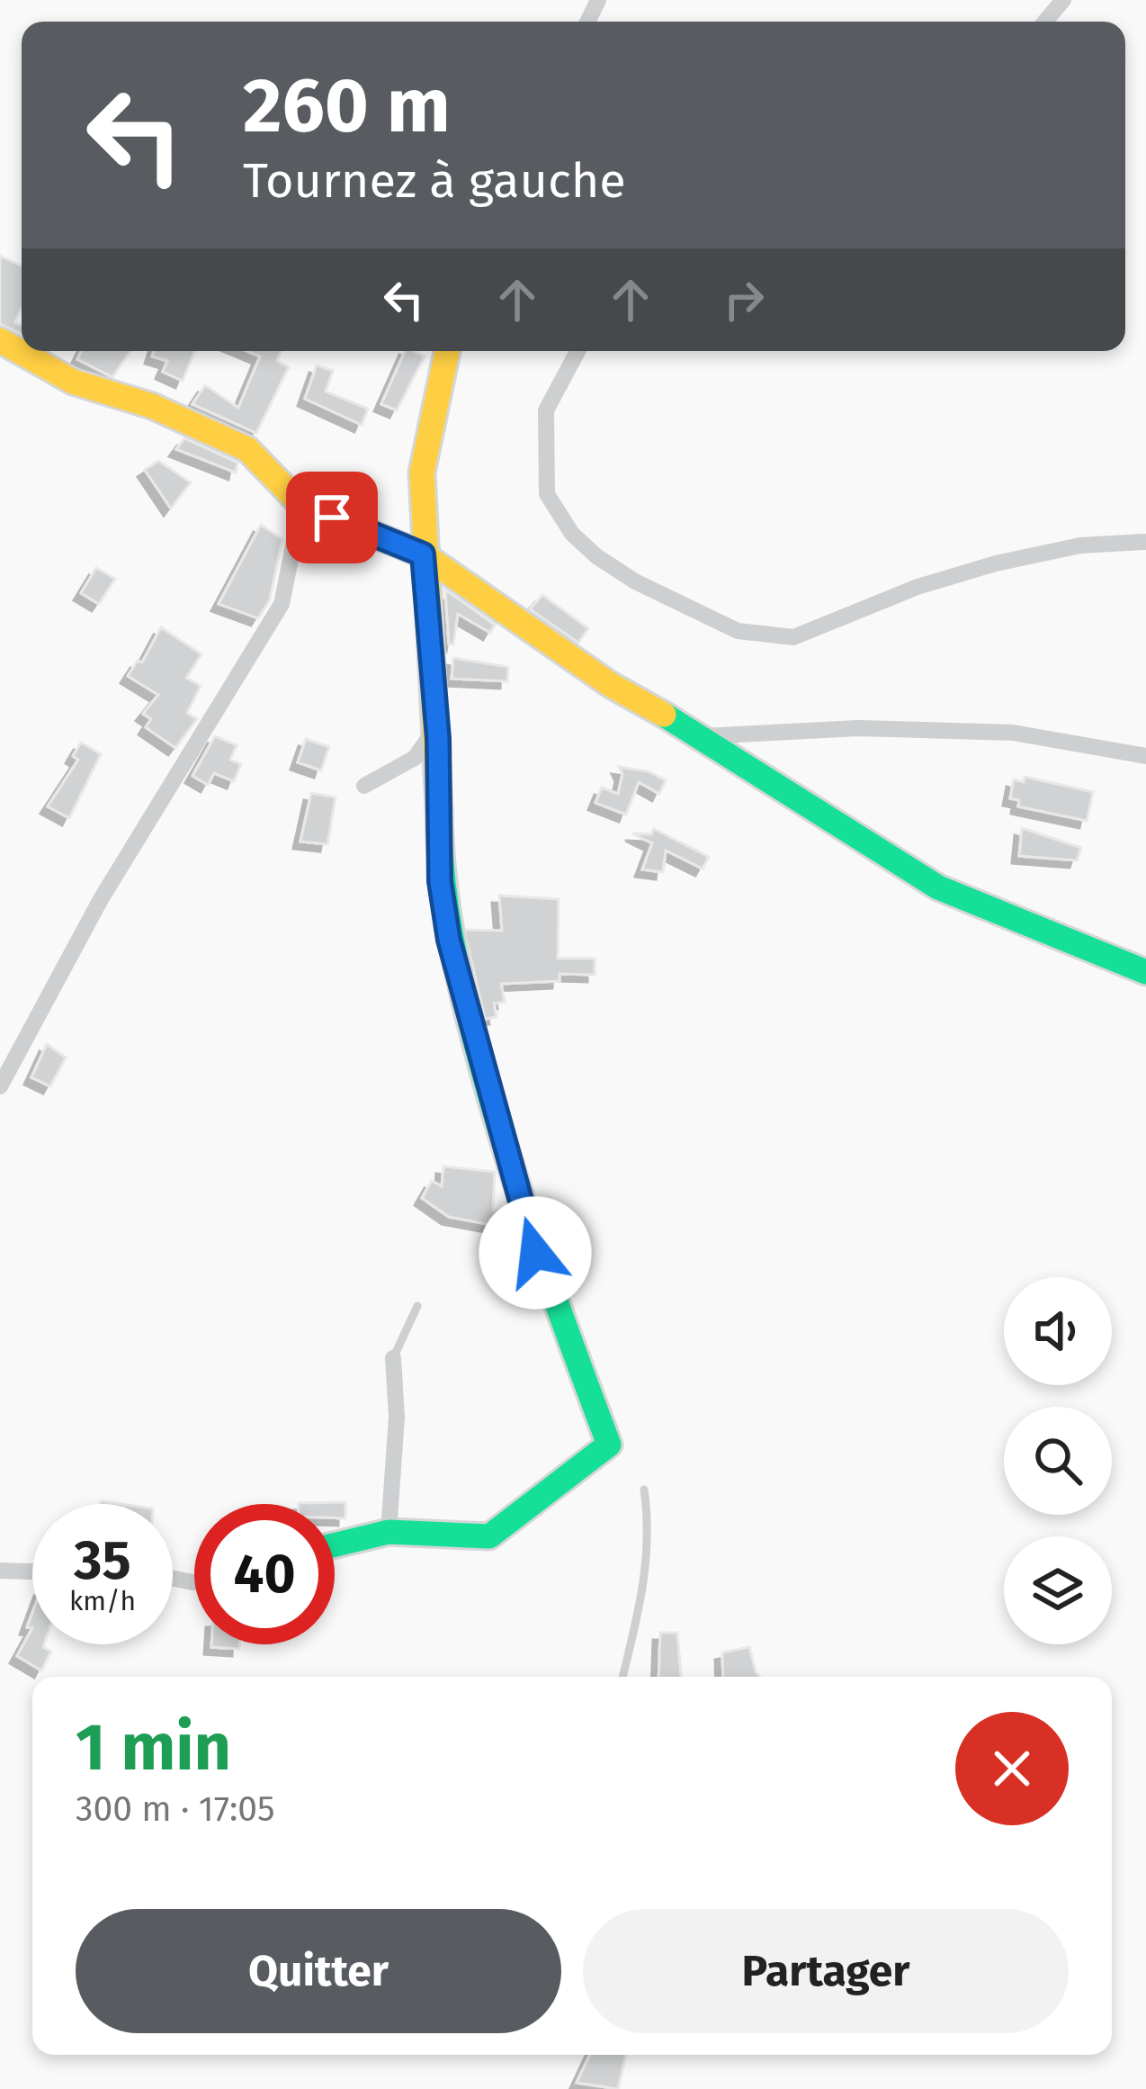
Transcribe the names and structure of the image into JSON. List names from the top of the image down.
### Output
{
  "page": {
    "turn": ["260 m", "Tournez à gauche"],
    "speed": "35 km/h",
    "limit": "40",
    "heading": ["1 min", "300 m · 17:05"],
    "buttons": ["Quitter", "Partager"]
  }
}
